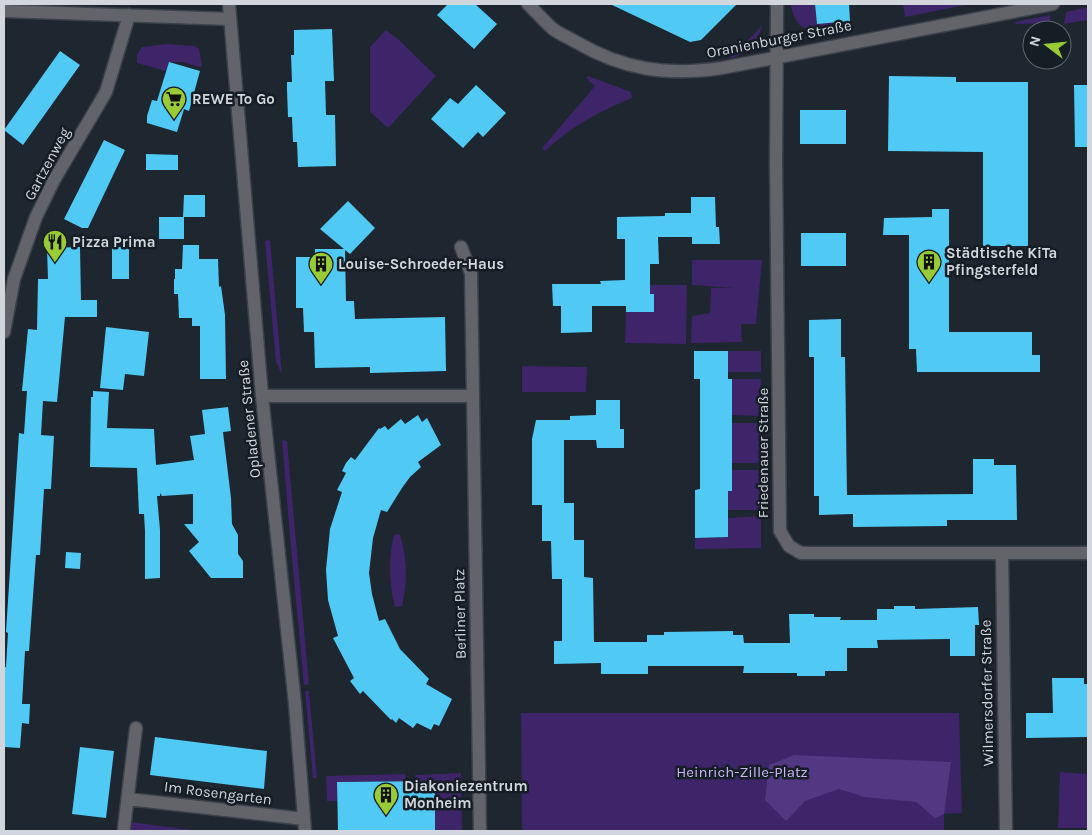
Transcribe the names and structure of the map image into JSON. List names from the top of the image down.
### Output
{
  "streets": {
    "street": [
      "Oranienburger Straße",
      "Gartzenweg",
      "Opladener Straße",
      "Friedenauer Straße",
      "Berliner Platz",
      "Wilmersdorfer Straße",
      "Im Rosengarten"
    ]
  },
  "crossings": [
    ["Oranienburger Straße", "Friedenauer Straße"],
    ["Opladener Straße", "Im Rosengarten"],
    ["Friedenauer Straße", "Wilmersdorfer Straße"]
  ],
  "parks": ["Heinrich-Zille-Platz"],
  "places": {
    "supermarket": ["REWE To Go"],
    "restaurant": ["Pizza Prima"],
    "building": ["Städtische KiTa Pfingsterfeld", "Louise-Schroeder-Haus", "Diakoniezentrum Monheim"]
  },
  "north": "left"
}
